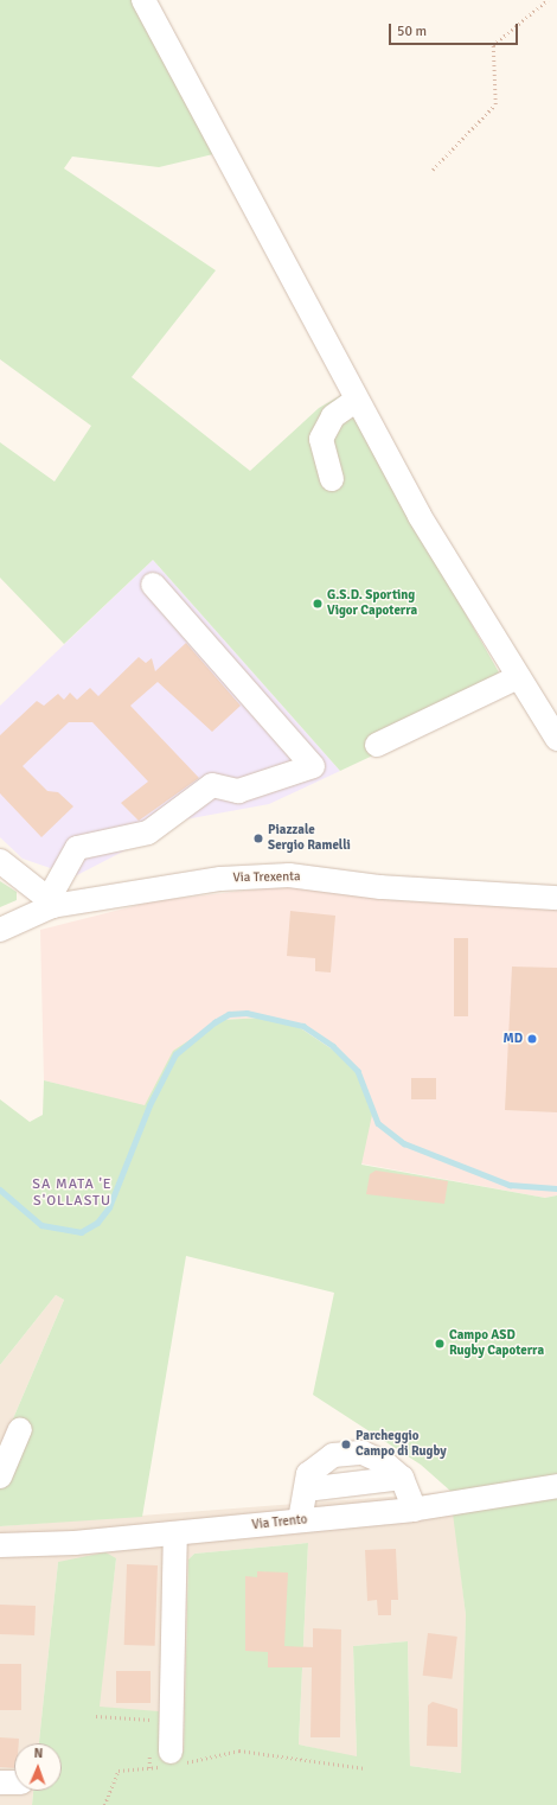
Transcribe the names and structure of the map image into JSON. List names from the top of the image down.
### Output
{
  "streets": {
    "street": ["Via Trexenta", "Via Trento"]
  },
  "districts": ["SA MATA 'E S'OLLASTU"],
  "places": [
    "G.S.D. Sporting Vigor Capoterra",
    "Piazzale Sergio Ramelli",
    "MD",
    "Campo ASD Rugby Capoterra",
    "Parcheggio Campo di Rugby"
  ],
  "scale_bar": "50 m",
  "north": "top"
}
